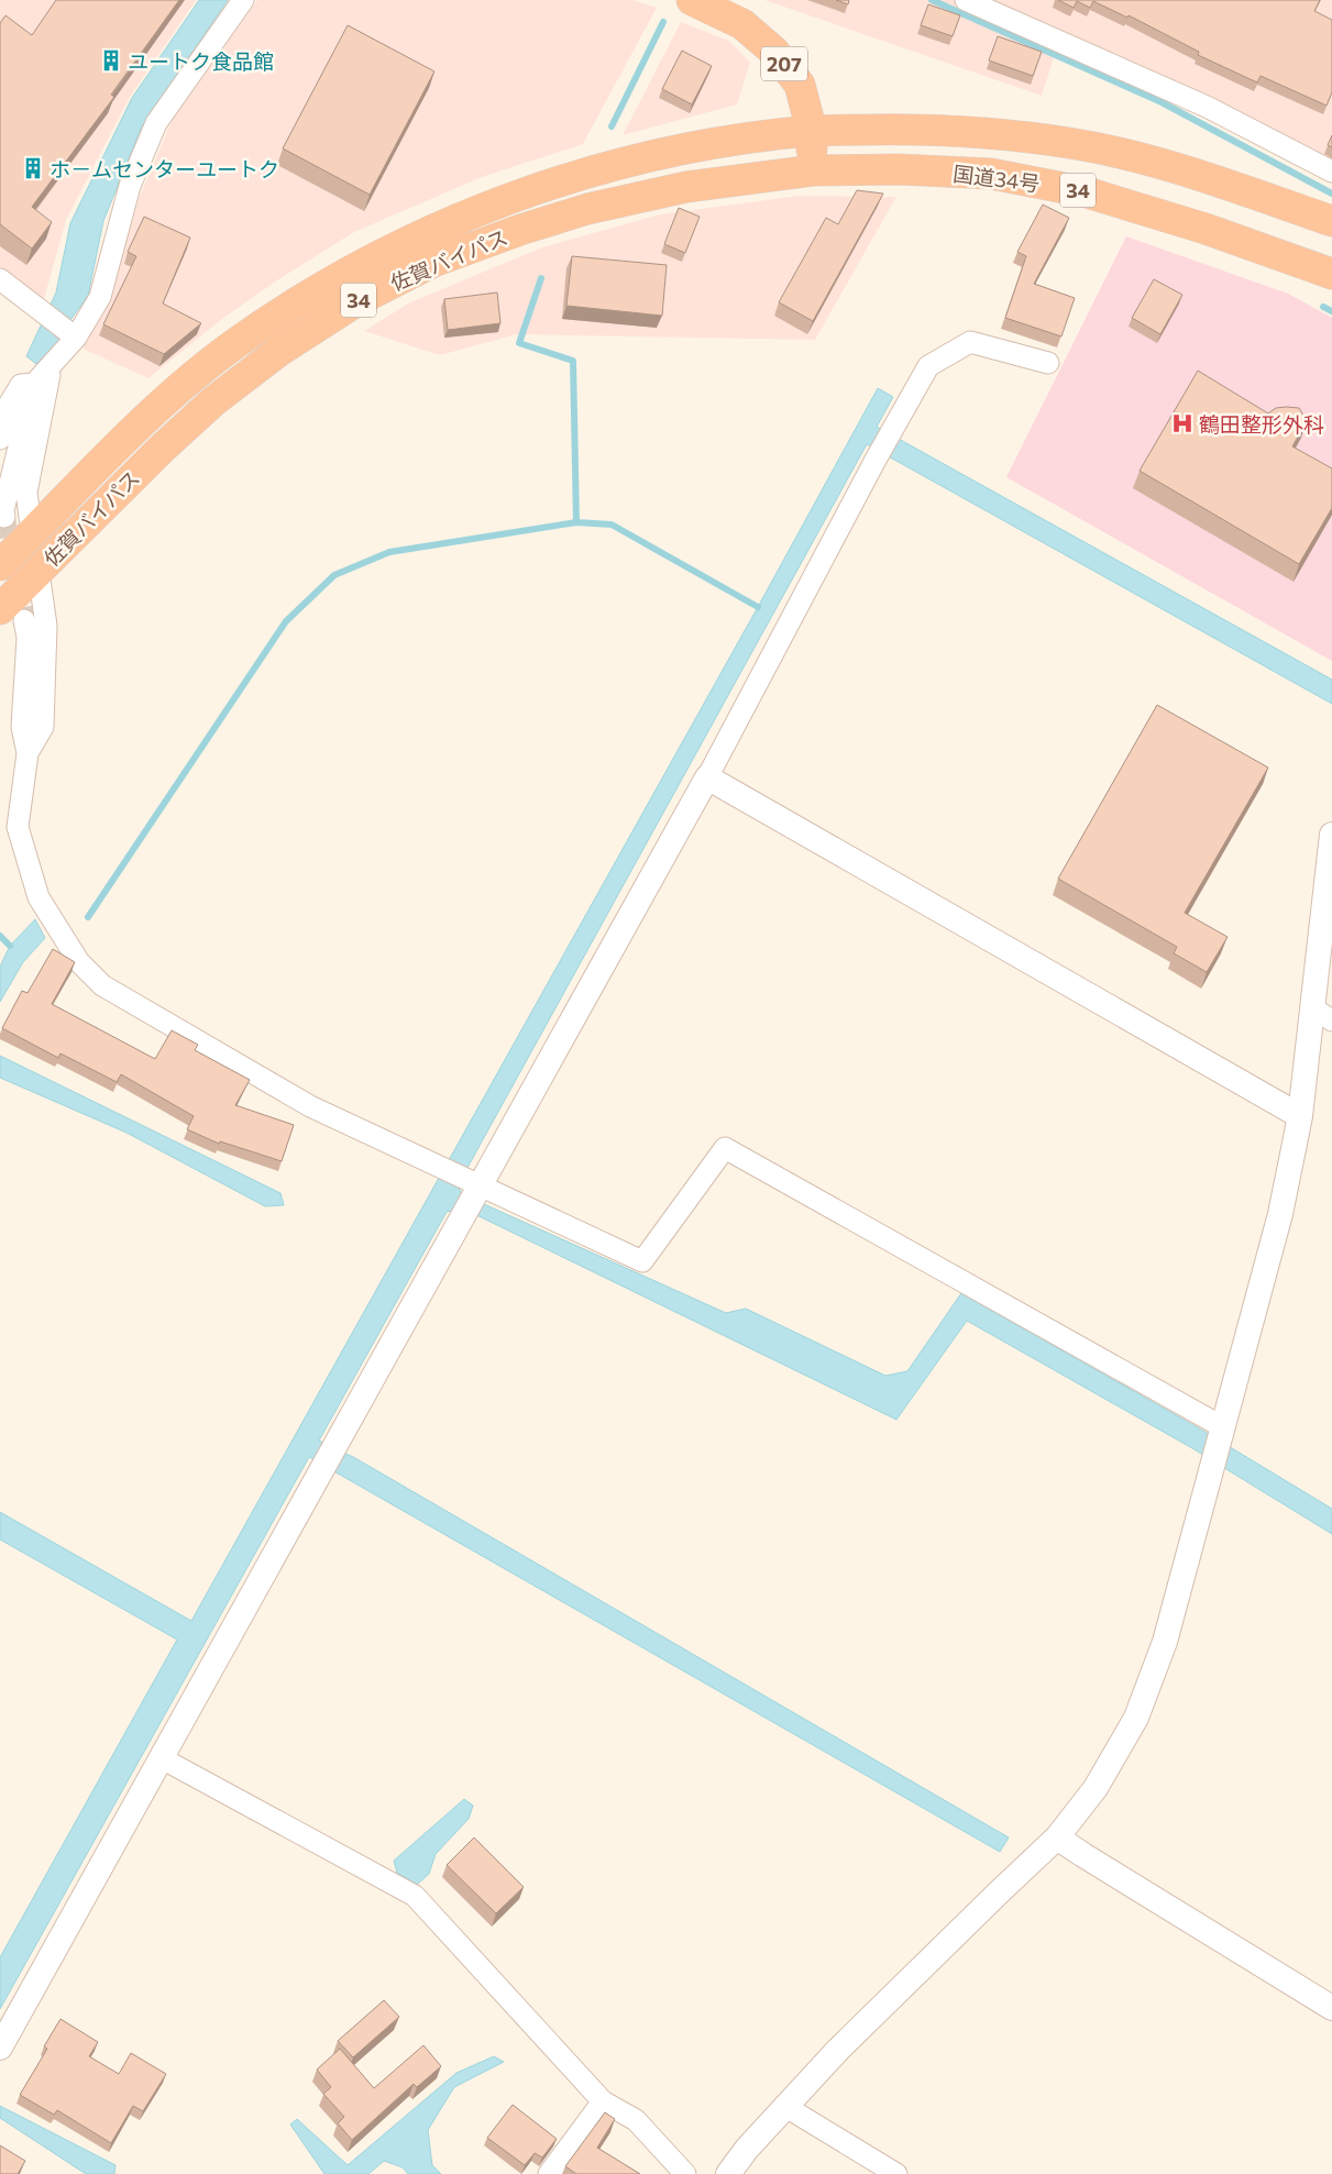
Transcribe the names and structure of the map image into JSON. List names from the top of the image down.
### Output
{
  "streets": {
    "highway": [
      "207",
      "国道34号",
      "34",
      "佐賀バイパス"
    ]
  },
  "crossings": [
    ["207", "国道34号"],
    ["207", "佐賀バイパス"],
    ["国道34号", "佐賀バイパス"]
  ],
  "places": {
    "building": ["ユートク食品館", "ホ－ムセンターユートク"],
    "hospital": ["鶴田整形外科"]
  }
}
